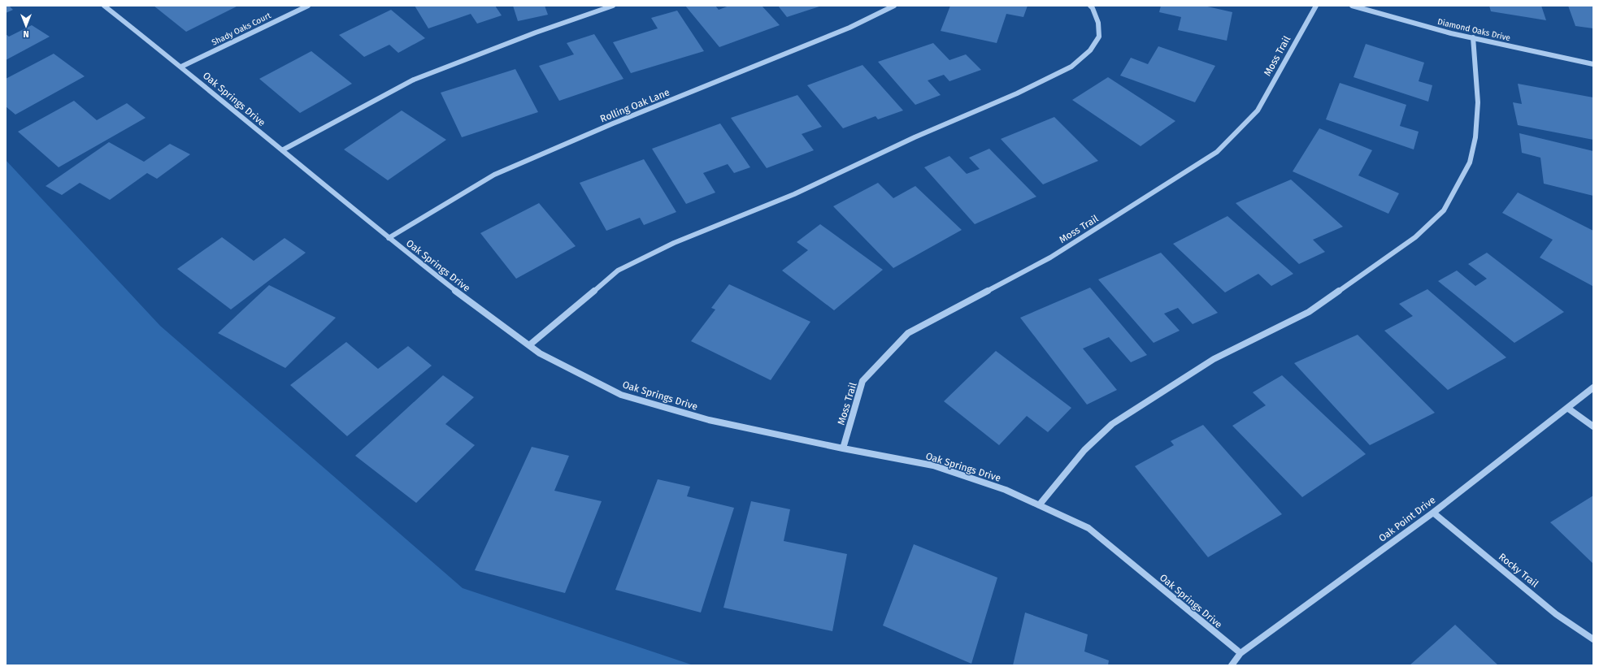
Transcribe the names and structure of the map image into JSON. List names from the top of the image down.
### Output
{
  "streets": {
    "street": [
      "Shady Oaks Court",
      "Diamond Oaks Drive",
      "Moss Trail",
      "Oak Springs Drive",
      "Rolling Oak Lane",
      "Oak Point Drive",
      "Rocky Trail"
    ]
  },
  "crossings": [
    ["Shady Oaks Court", "Oak Springs Drive"],
    ["Moss Trail", "Oak Springs Drive"],
    ["Oak Springs Drive", "Rolling Oak Lane"],
    ["Oak Springs Drive", "Oak Point Drive"],
    ["Oak Point Drive", "Rocky Trail"]
  ],
  "north": "bottom"
}
